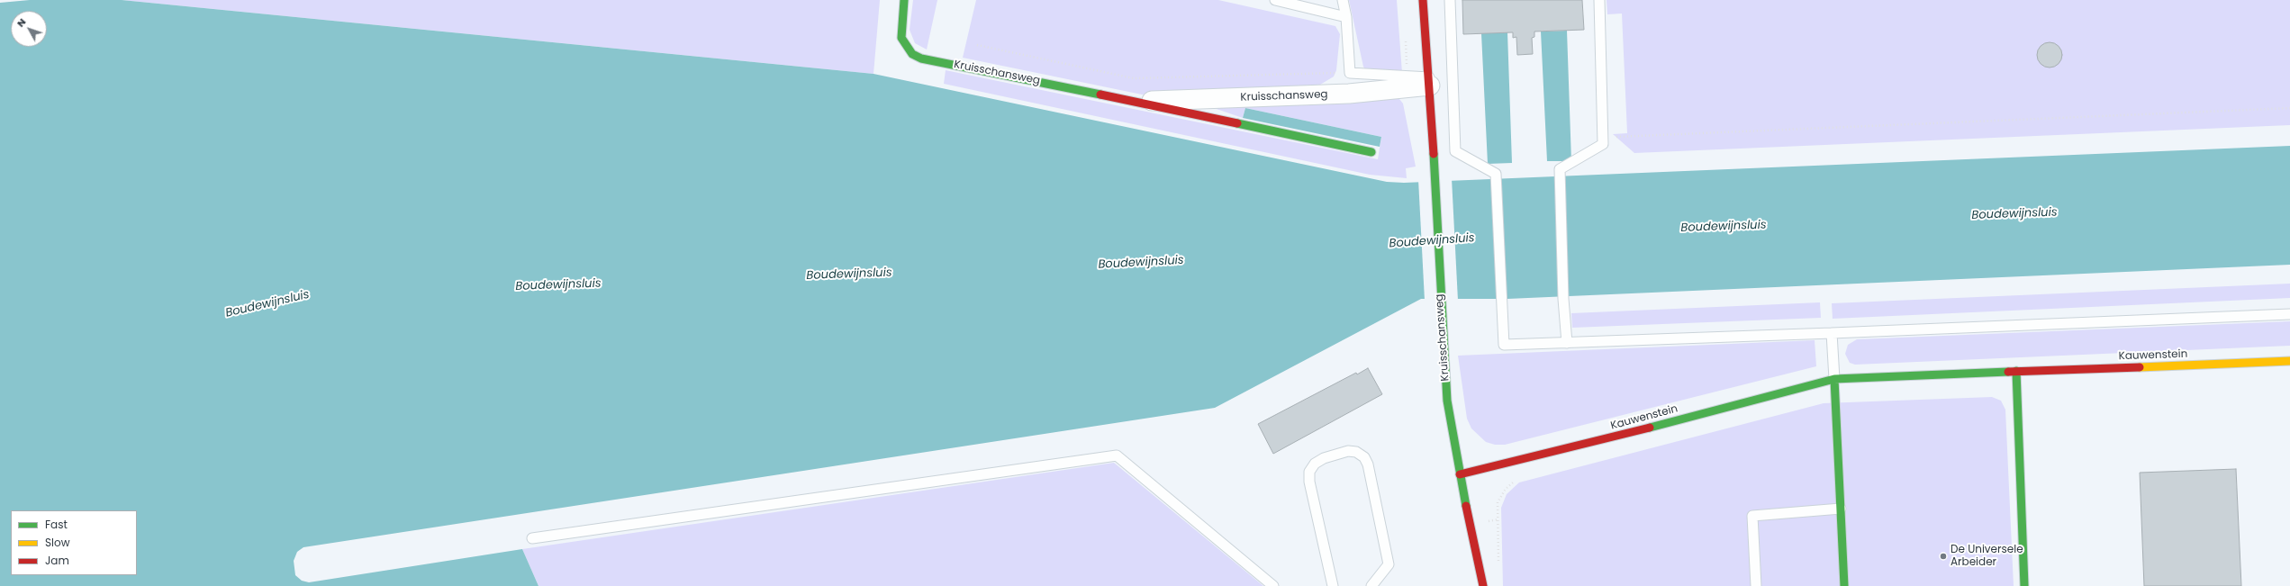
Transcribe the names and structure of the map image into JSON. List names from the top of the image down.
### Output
{
  "streets": {
    "street": ["Kruisschansweg", "Kauwenstein"]
  },
  "crossings": [
    ["Kruisschansweg", "Kauwenstein"]
  ],
  "water": ["Boudewijnsluis"],
  "places": ["De Universele Arbeider"],
  "legend": ["Fast", "Slow", "Jam"],
  "north": "top left"
}
